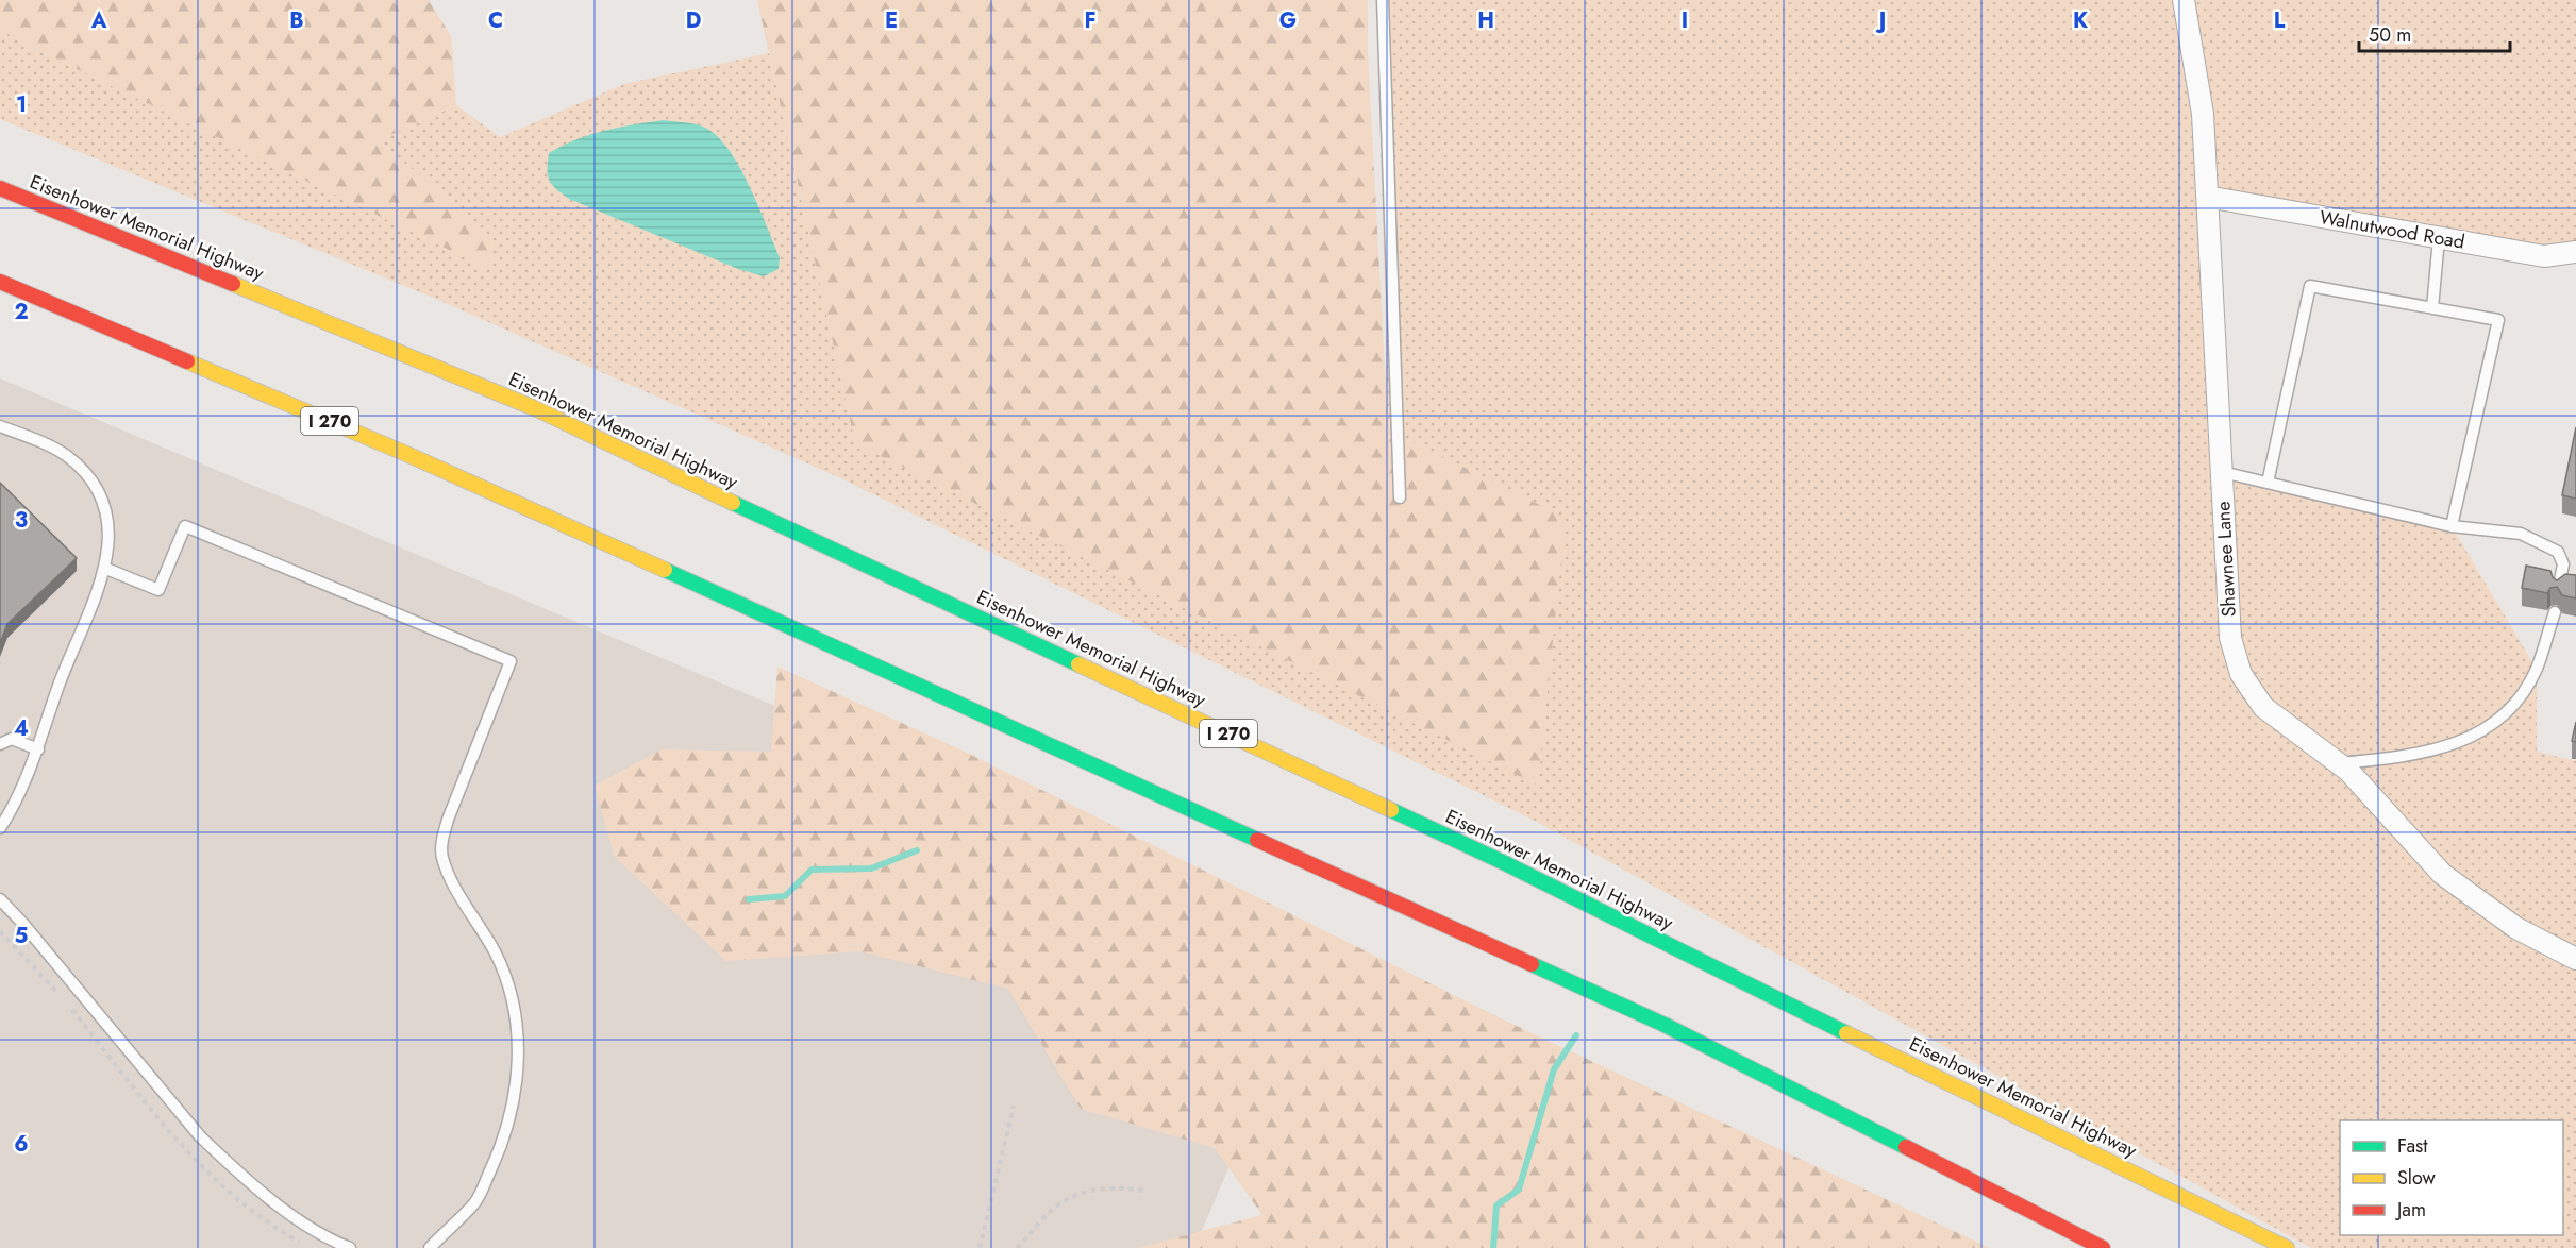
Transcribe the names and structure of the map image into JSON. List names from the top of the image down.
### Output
{
  "streets": {
    "highway": ["Eisenhower Memorial Highway", "I 270"],
    "street": ["Walnutwood Road", "Shawnee Lane"]
  },
  "crossings": [
    ["Walnutwood Road", "Shawnee Lane"]
  ],
  "legend": ["Fast", "Slow", "Jam"],
  "scale_bar": "50 m",
  "grid": {
    "columns": [
      "A",
      "B",
      "C",
      "D",
      "E",
      "F",
      "G",
      "H",
      "I",
      "J",
      "K",
      "L"
    ],
    "rows": [
      "1",
      "2",
      "3",
      "4",
      "5",
      "6"
    ]
  }
}
